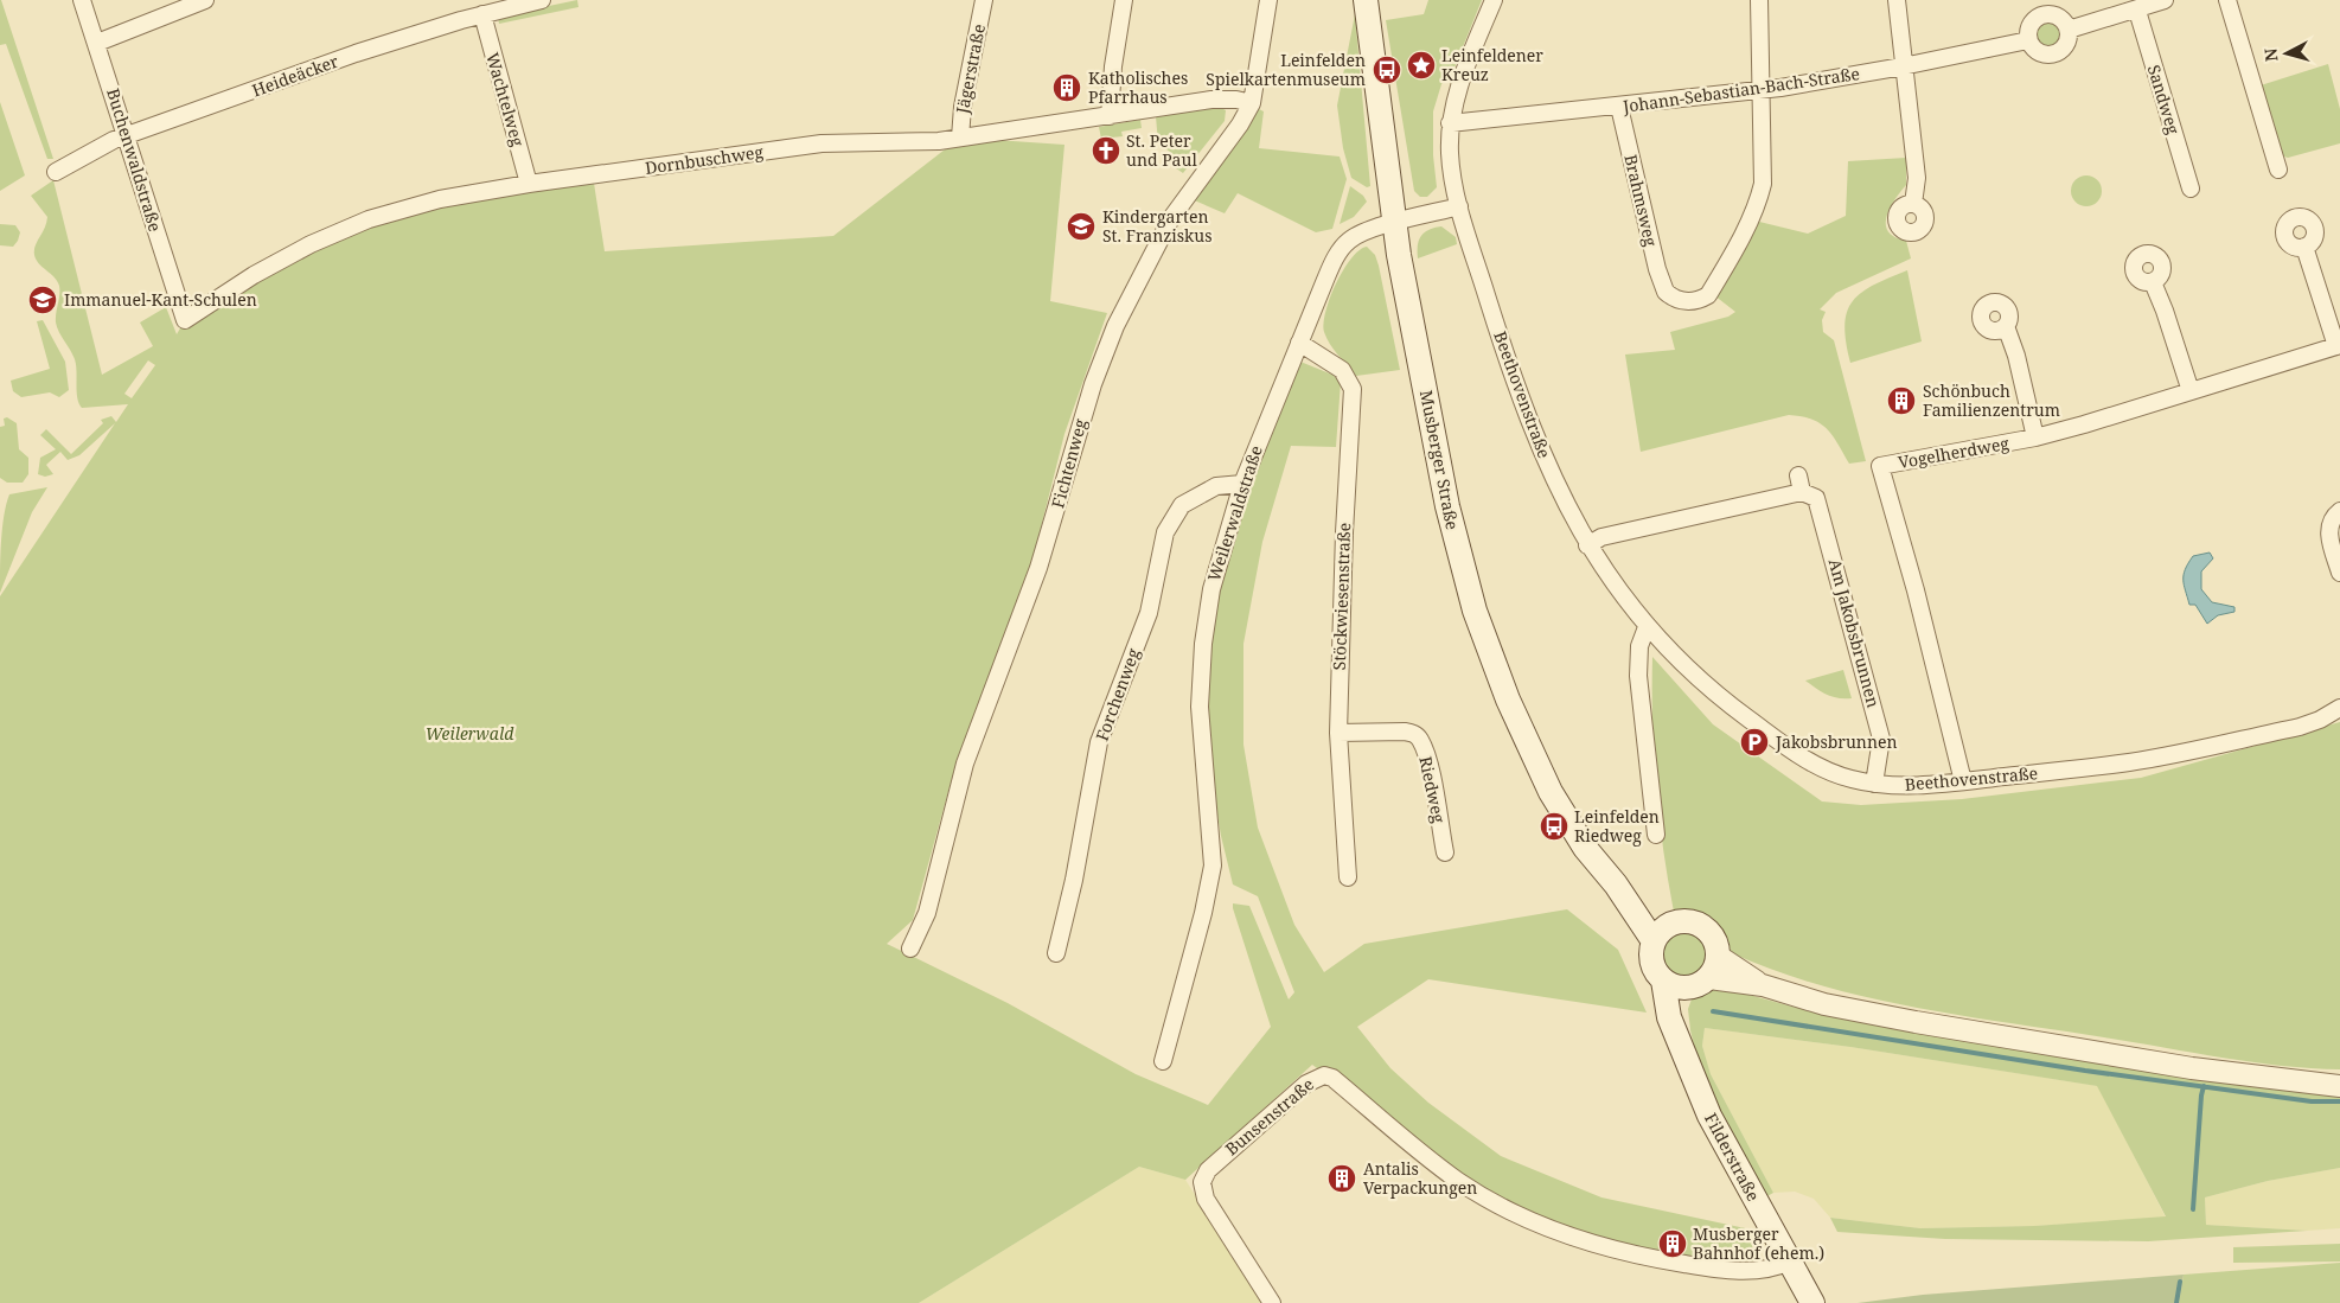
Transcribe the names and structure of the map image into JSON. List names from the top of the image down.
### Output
{
  "streets": {
    "main road": ["Musberger Straße", "Filderstraße"],
    "street": [
      "Jägerstraße",
      "Heideäcker",
      "Johann-Sebastian-Bach-Straße",
      "Wachtelweg",
      "Sandweg",
      "Buchenwaldstraße",
      "Dornbuschweg",
      "Brahmsweg",
      "Beethovenstraße",
      "Vogelherdweg",
      "Fichtenweg",
      "Weilerwaldstraße",
      "Stöckwiesenstraße",
      "Am Jakobsbrunnen",
      "Forchenweg",
      "Riedweg",
      "Bunsenstraße"
    ]
  },
  "crossings": [
    ["Jägerstraße", "Dornbuschweg"],
    ["Heideäcker", "Wachtelweg"],
    ["Heideäcker", "Buchenwaldstraße"],
    ["Johann-Sebastian-Bach-Straße", "Brahmsweg"],
    ["Johann-Sebastian-Bach-Straße", "Beethovenstraße"],
    ["Wachtelweg", "Dornbuschweg"],
    ["Buchenwaldstraße", "Dornbuschweg"],
    ["Dornbuschweg", "Fichtenweg"],
    ["Beethovenstraße", "Vogelherdweg"],
    ["Beethovenstraße", "Am Jakobsbrunnen"],
    ["Musberger Straße", "Weilerwaldstraße"],
    ["Musberger Straße", "Filderstraße"],
    ["Weilerwaldstraße", "Stöckwiesenstraße"],
    ["Weilerwaldstraße", "Forchenweg"],
    ["Stöckwiesenstraße", "Riedweg"],
    ["Bunsenstraße", "Filderstraße"]
  ],
  "parks": ["Weilerwald"],
  "places": {
    "place": ["Leinfeldener Kreuz"],
    "bus stop": ["Leinfelden Spielkartenmuseum", "Leinfelden Riedweg"],
    "building": [
      "Katholisches Pfarrhaus",
      "Schönbuch Familienzentrum",
      "Antalis Verpackungen",
      "Musberger Bahnhof (ehem.)"
    ],
    "church": ["St. Peter und Paul"],
    "school or university": ["Kindergarten St. Franziskus", "Immanuel-Kant-Schulen"],
    "parking": ["Jakobsbrunnen"]
  },
  "north": "left"
}
